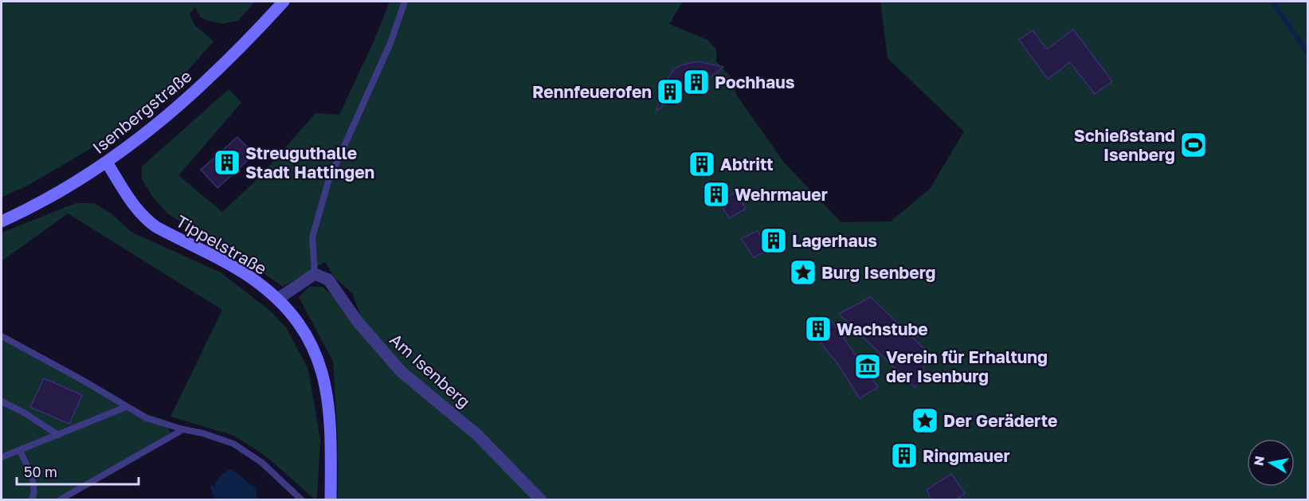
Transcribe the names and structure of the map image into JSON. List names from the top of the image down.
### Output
{
  "streets": {
    "street": ["Isenbergstraße", "Tippelstraße", "Am Isenberg"]
  },
  "crossings": [
    ["Isenbergstraße", "Tippelstraße"]
  ],
  "places": {
    "building": [
      "Pochhaus",
      "Rennfeuerofen",
      "Streuguthalle Stadt Hattingen",
      "Abtritt",
      "Wehrmauer",
      "Lagerhaus",
      "Wachstube",
      "Ringmauer"
    ],
    "sports": ["Schießstand Isenberg"],
    "place": ["Burg Isenberg", "Der Geräderte"],
    "museum": ["Verein für Erhaltung der Isenburg"]
  },
  "scale_bar": "50 m",
  "north": "left"
}
